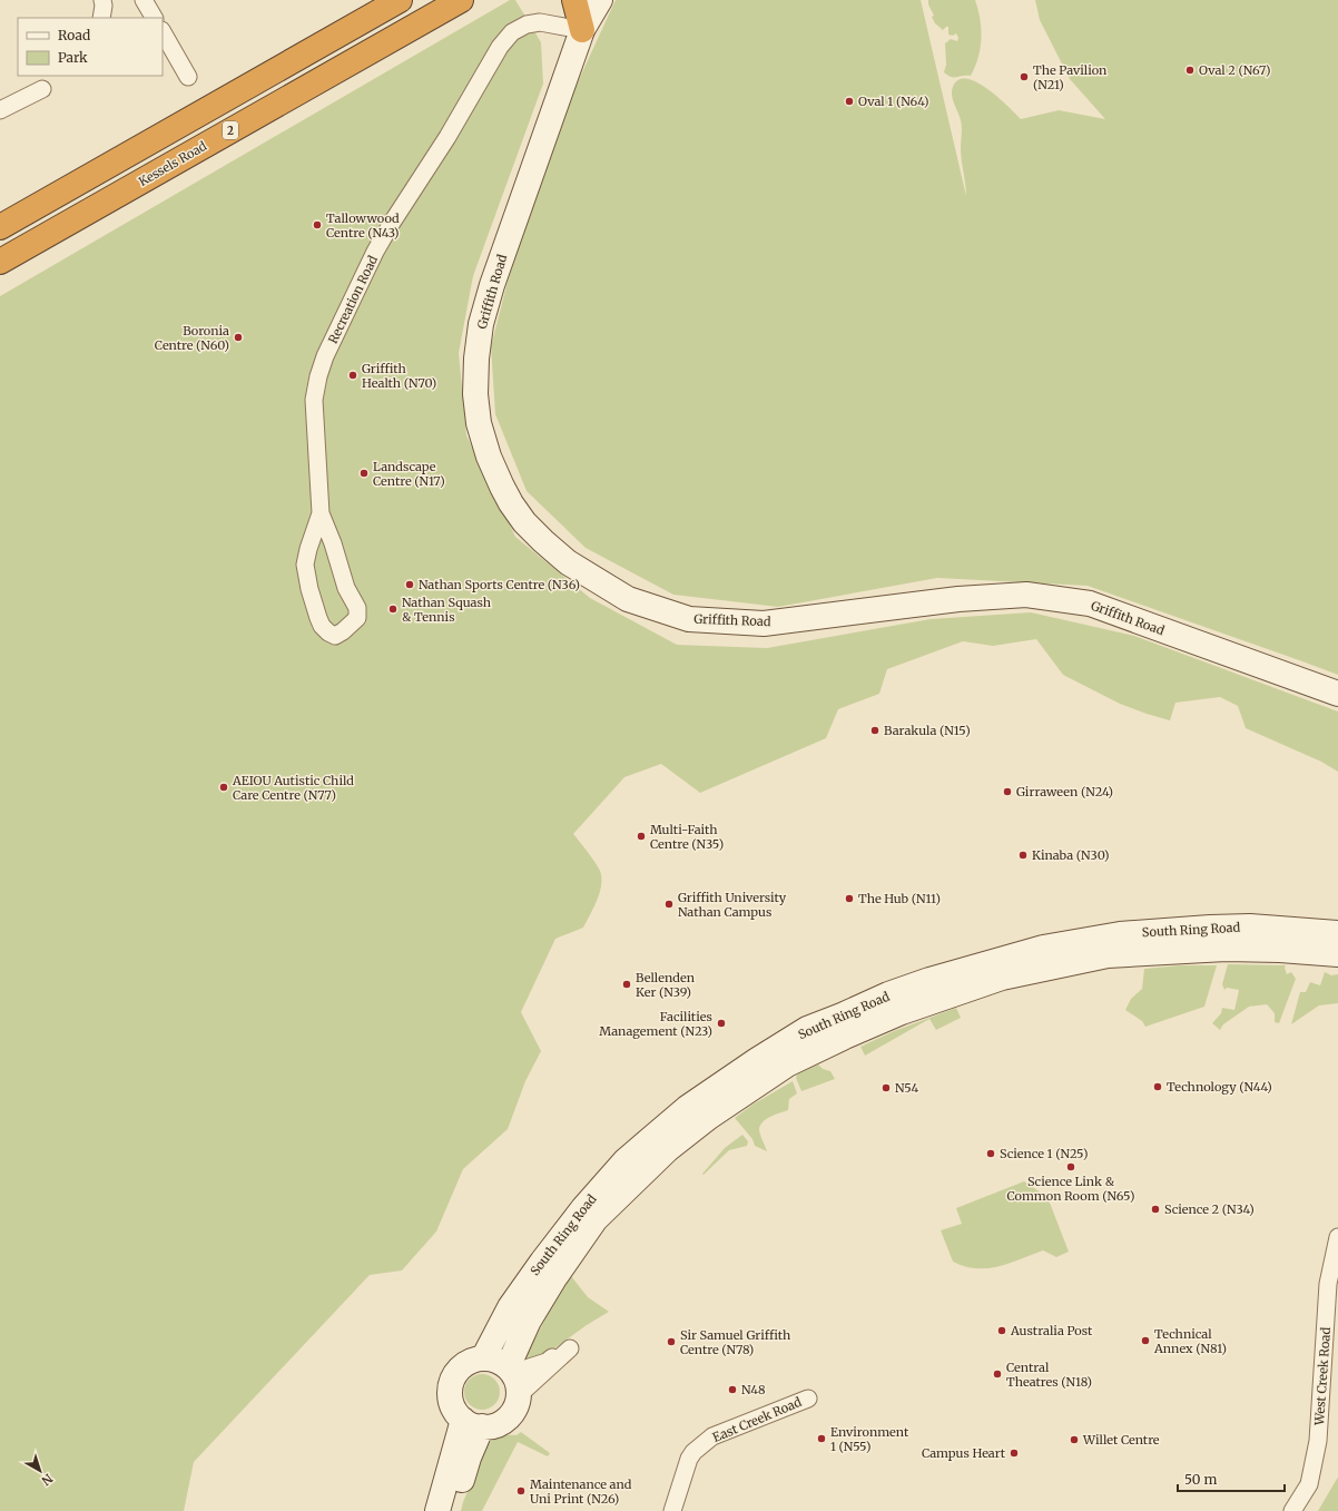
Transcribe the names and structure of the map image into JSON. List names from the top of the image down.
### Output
{
  "streets": {
    "highway": ["2", "Kessels Road"],
    "street": [
      "Griffith Road",
      "Recreation Road",
      "South Ring Road",
      "West Creek Road",
      "East Creek Road"
    ]
  },
  "crossings": [
    ["Griffith Road", "Recreation Road"]
  ],
  "places": [
    "Oval 2 (N67)",
    "The Pavilion (N21)",
    "Oval 1 (N64)",
    "Tallowwood Centre (N43)",
    "Boronia Centre (N60)",
    "Griffith Health (N70)",
    "Landscape Centre (N17)",
    "Nathan Sports Centre (N36)",
    "Nathan Squash & Tennis",
    "Barakula (N15)",
    "AEIOU Autistic Child Care Centre (N77)",
    "Girraween (N24)",
    "Multi-Faith Centre (N35)",
    "Kinaba (N30)",
    "The Hub (N11)",
    "Griffith University Nathan Campus",
    "Bellenden Ker (N39)",
    "Facilities Management (N23)",
    "Technology (N44)",
    "N54",
    "Science 1 (N25)",
    "Science Link & Common Room (N65)",
    "Science 2 (N34)",
    "Australia Post",
    "Technical Annex (N81)",
    "Sir Samuel Griffith Centre (N78)",
    "Central Theatres (N18)",
    "N48",
    "Environment 1 (N55)",
    "Willet Centre",
    "Campus Heart",
    "Maintenance and Uni Print (N26)"
  ],
  "legend": ["Road", "Park"],
  "scale_bar": "50 m",
  "north": "bottom right"
}
